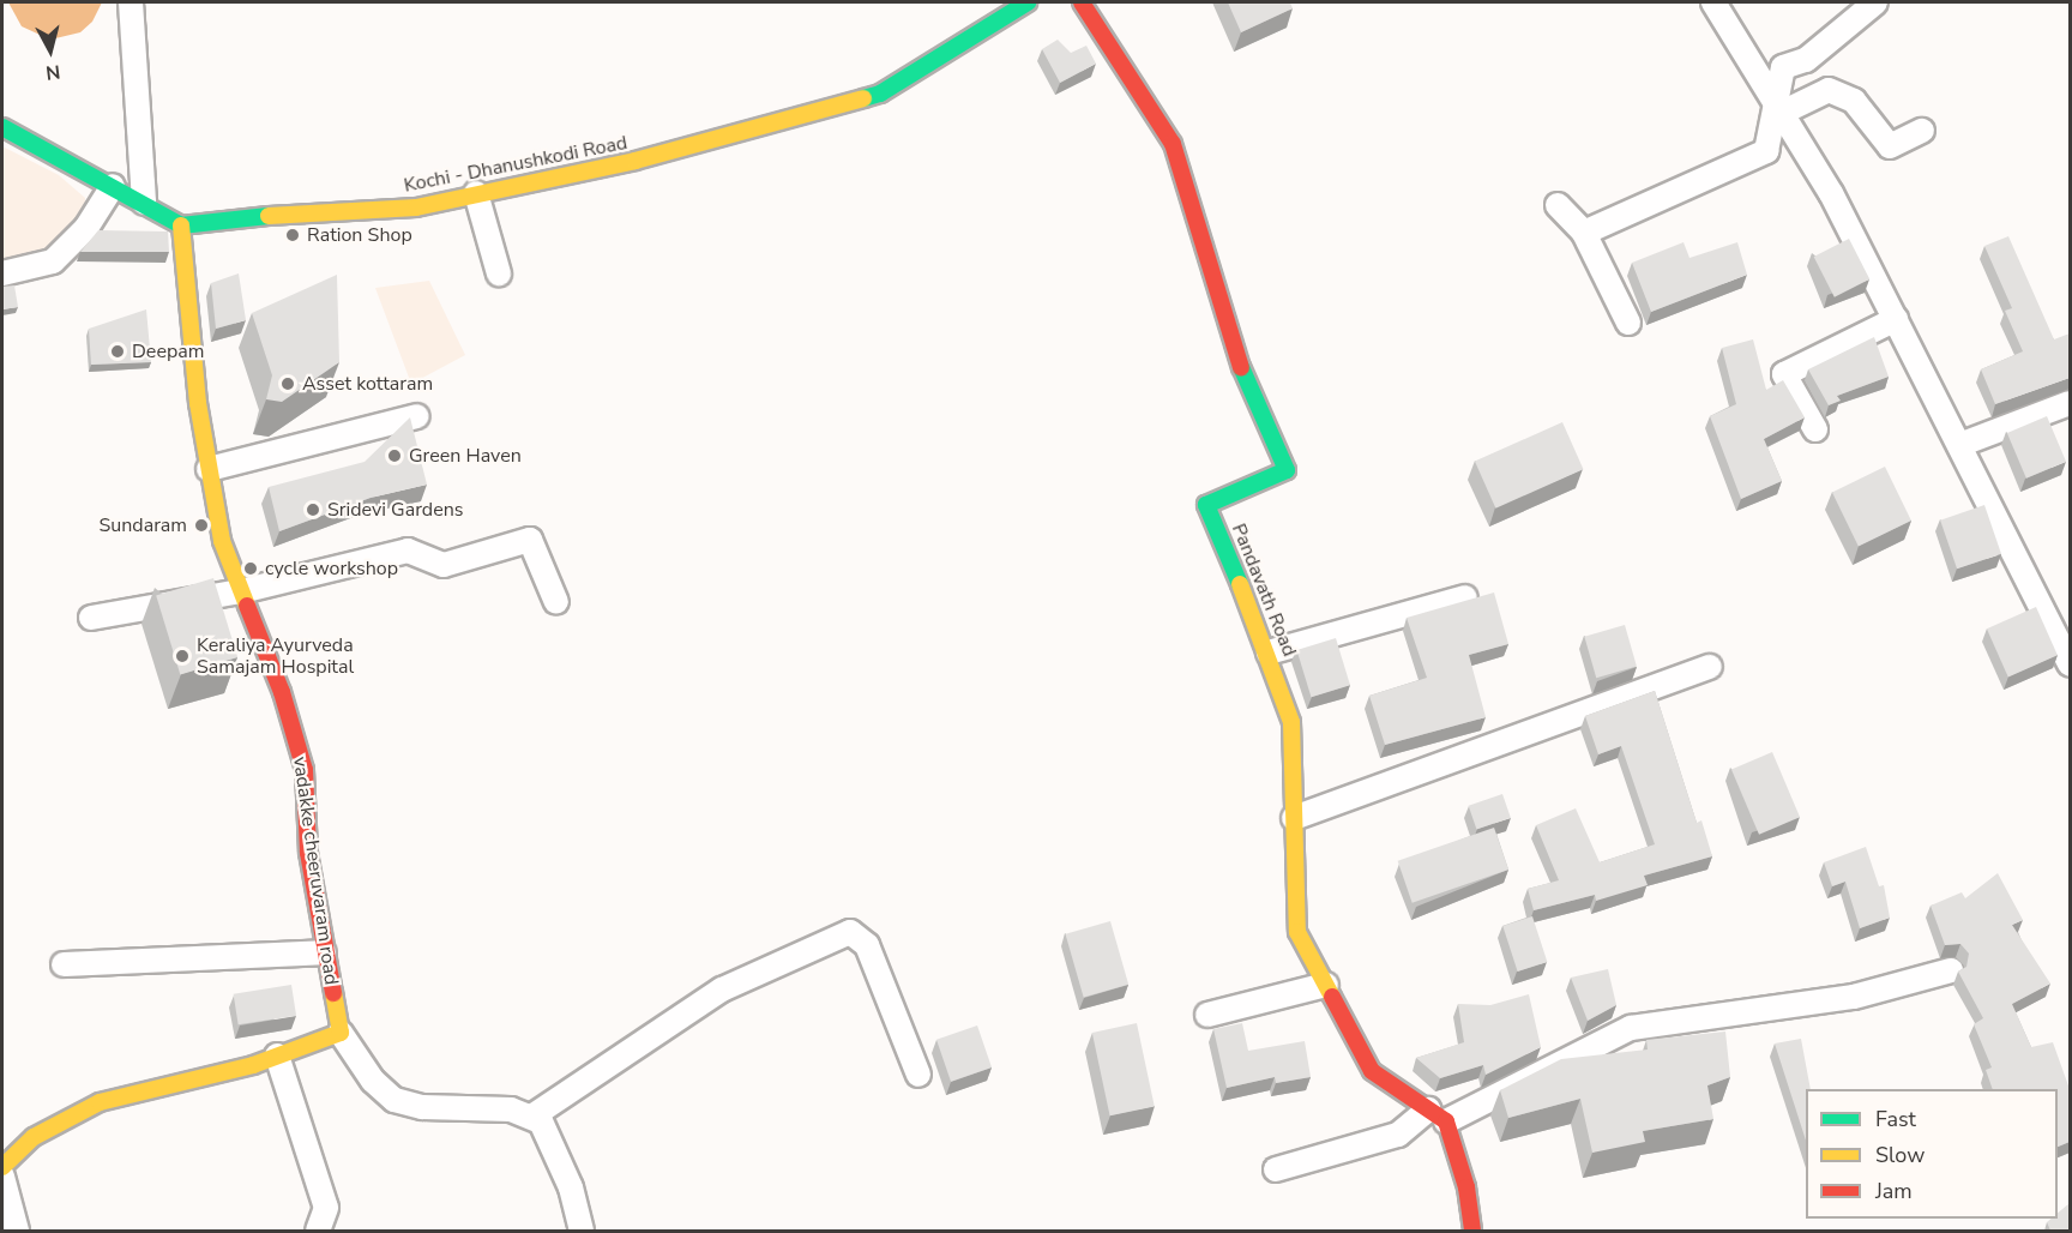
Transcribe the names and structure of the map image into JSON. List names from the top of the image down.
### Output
{
  "streets": {
    "main road": ["Kochi - Dhanushkodi Road", "Pandavath Road", "vadakke cheeruvaram road"]
  },
  "crossings": [
    ["Kochi - Dhanushkodi Road", "vadakke cheeruvaram road"]
  ],
  "places": [
    "Ration Shop",
    "Deepam",
    "Asset kottaram",
    "Green Haven",
    "Sridevi Gardens",
    "Sundaram",
    "cycle workshop",
    "Keraliya Ayurveda Samajam Hospital"
  ],
  "legend": ["Fast", "Slow", "Jam"],
  "north": "bottom"
}
